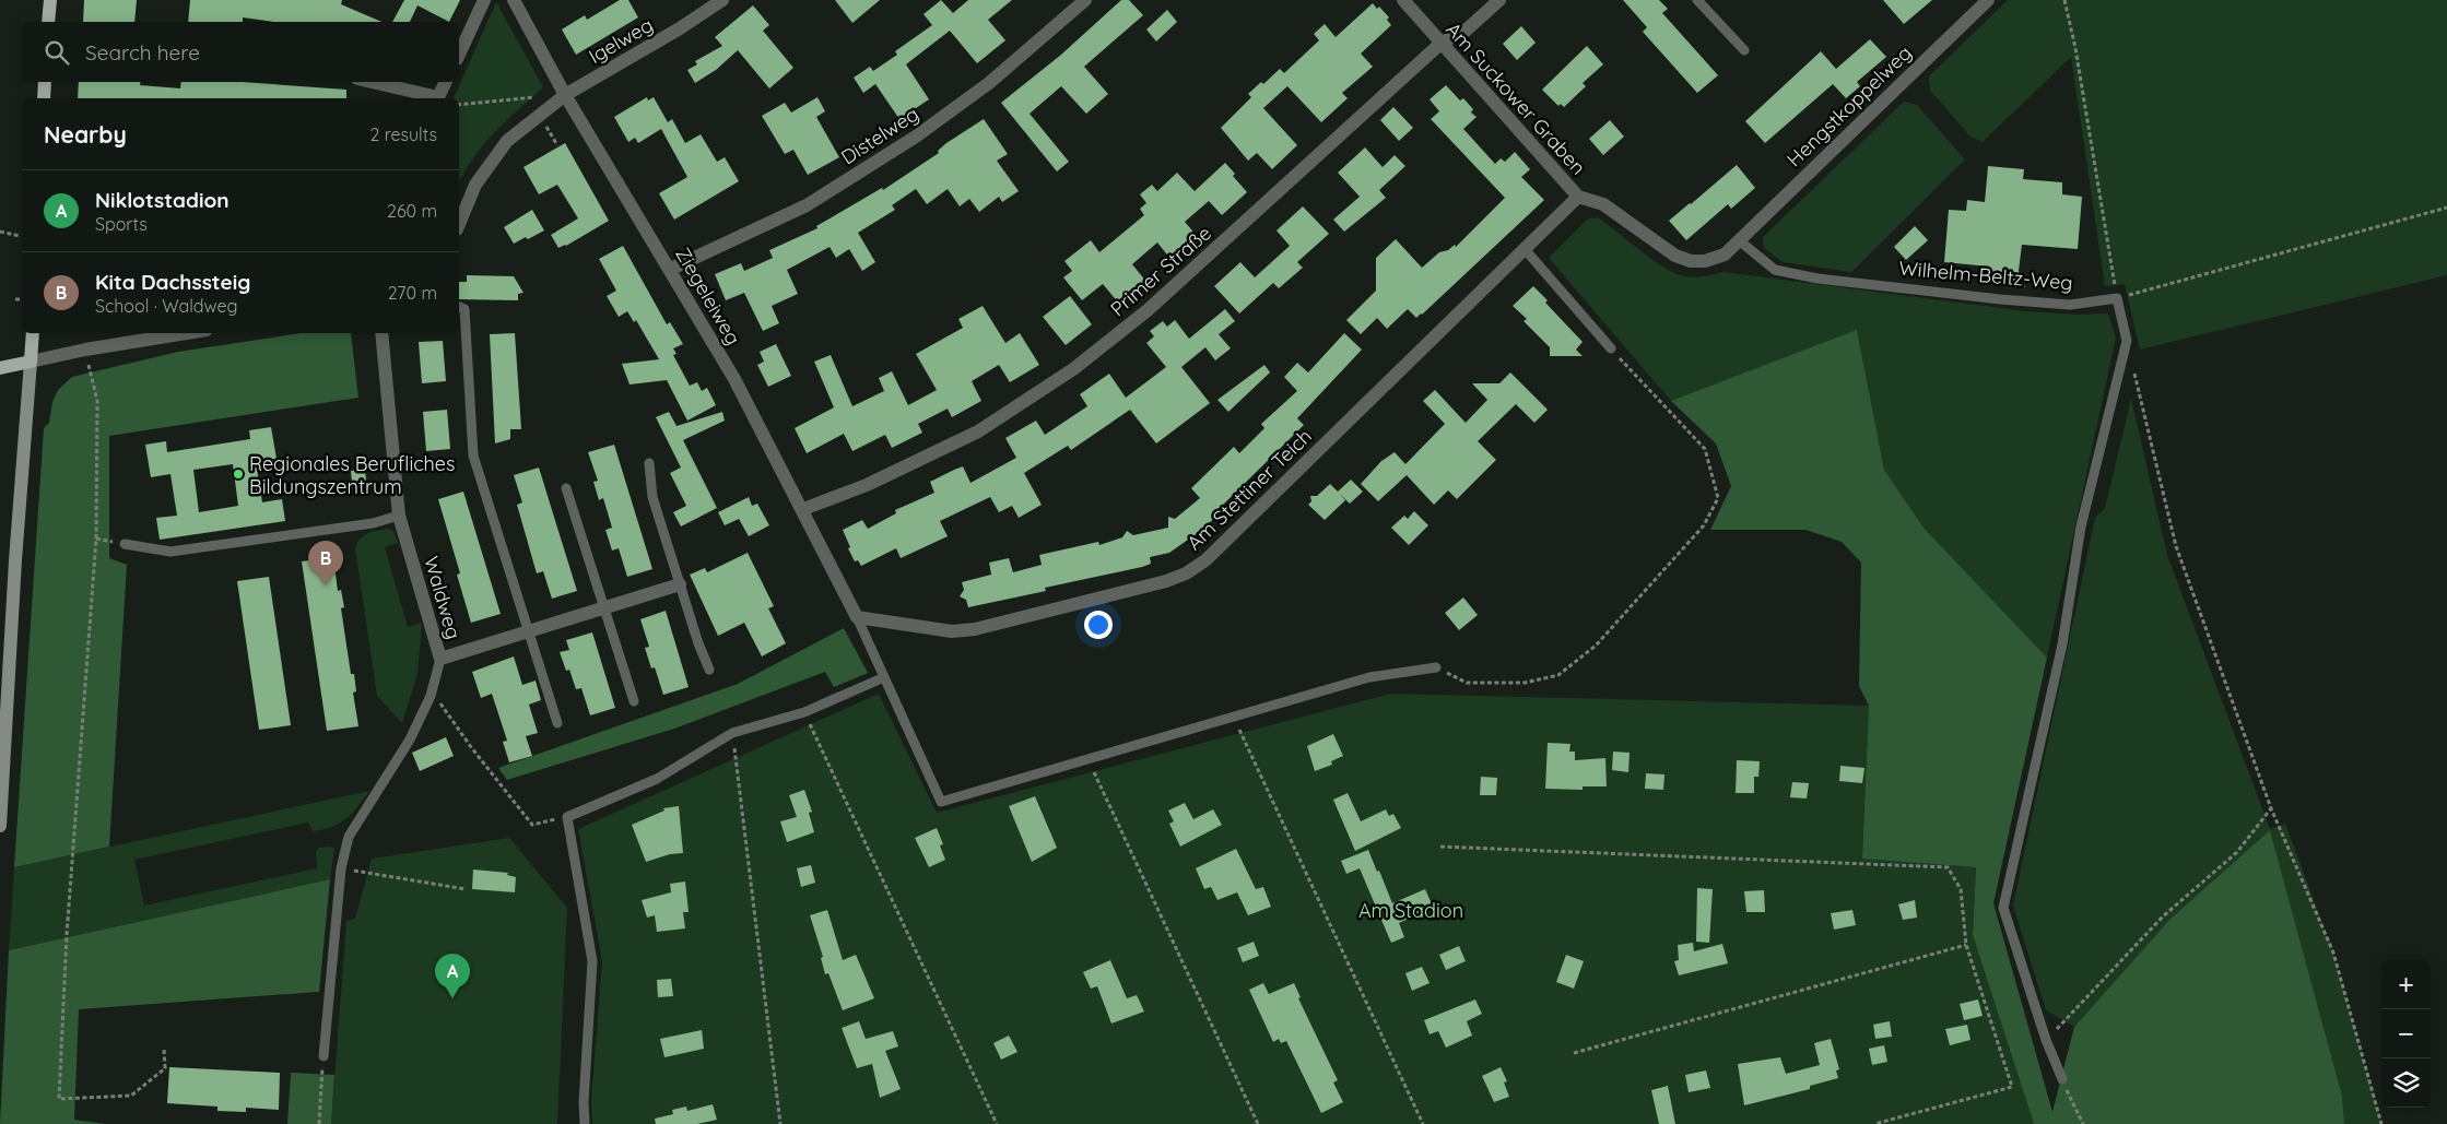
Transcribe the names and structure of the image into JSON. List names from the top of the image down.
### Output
{
  "streets": {
    "street": [
      "Igelweg",
      "Am Suckower Graben",
      "Hengstkoppelweg",
      "Distelweg",
      "Primer Straße",
      "Ziegeleiweg",
      "Am Stettiner Teich",
      "Waldweg"
    ],
    "lane": ["Wilhelm-Beltz-Weg"]
  },
  "crossings": [
    ["Igelweg", "Ziegeleiweg"],
    ["Am Suckower Graben", "Primer Straße"],
    ["Am Suckower Graben", "Am Stettiner Teich"],
    ["Hengstkoppelweg", "Wilhelm-Beltz-Weg"],
    ["Distelweg", "Ziegeleiweg"],
    ["Primer Straße", "Ziegeleiweg"],
    ["Ziegeleiweg", "Am Stettiner Teich"]
  ],
  "parks": ["Am Stadion"],
  "places": ["Regionales Berufliches Bildungszentrum"],
  "page": {
    "search": "Search here",
    "heading": ["Nearby", "2 results"],
    "list": [
      {
        "mark": "A",
        "name": "Niklotstadion",
        "note": "Sports",
        "value": "260 m"
      },
      {
        "mark": "B",
        "name": "Kita Dachssteig",
        "note": "School · Waldweg",
        "value": "270 m"
      }
    ],
    "pins": ["B", "A"],
    "map_buttons": ["+", "−"]
  }
}
